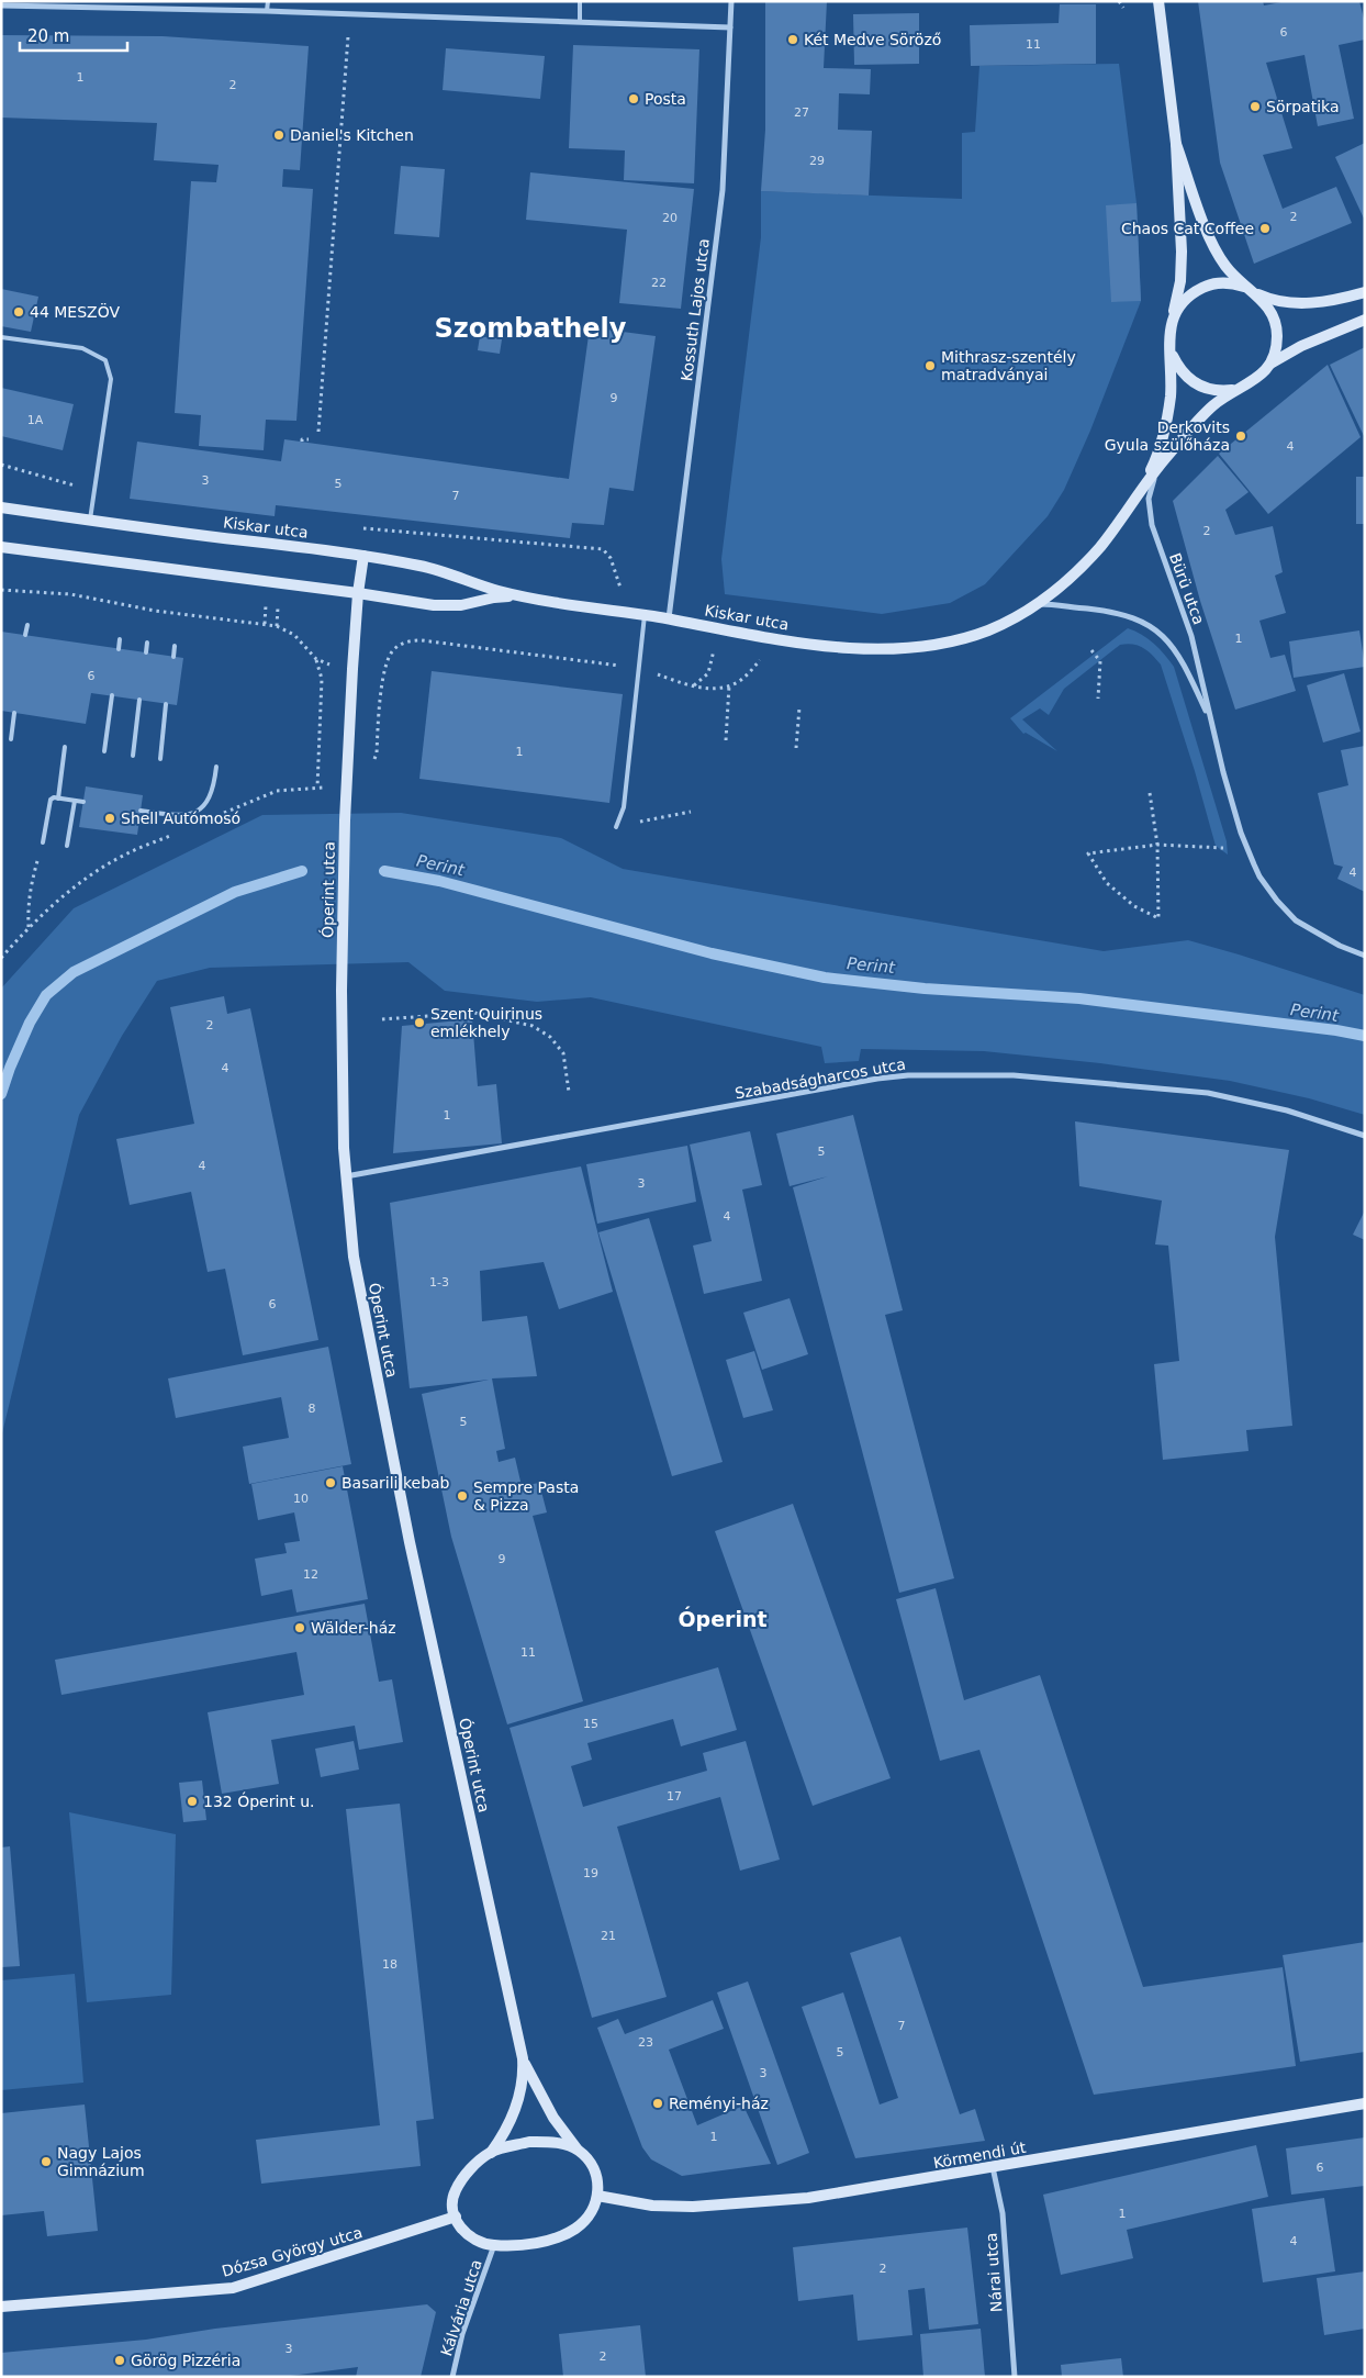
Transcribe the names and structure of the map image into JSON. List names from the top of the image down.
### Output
{
  "streets": {
    "street": [
      "Kossuth Lajos utca",
      "Kiskar utca",
      "Bürü utca",
      "Óperint utca",
      "Szabadságharcos utca",
      "Körmendi út",
      "Dózsa György utca",
      "Nárai utca",
      "Kálvária utca"
    ]
  },
  "crossings": [
    ["Kossuth Lajos utca", "Kiskar utca"],
    ["Kiskar utca", "Bürü utca"],
    ["Kiskar utca", "Óperint utca"],
    ["Óperint utca", "Szabadságharcos utca"],
    ["Óperint utca", "Körmendi út"],
    ["Óperint utca", "Dózsa György utca"],
    ["Óperint utca", "Kálvária utca"],
    ["Körmendi út", "Dózsa György utca"],
    ["Körmendi út", "Nárai utca"],
    ["Körmendi út", "Kálvária utca"],
    ["Dózsa György utca", "Kálvária utca"]
  ],
  "districts": ["Szombathely", "Óperint"],
  "water": ["Perint"],
  "places": [
    "Két Medve Söröző",
    "Posta",
    "Sörpatika",
    "Daniel's Kitchen",
    "Chaos Cat Coffee",
    "44 MESZÖV",
    "Mithrasz-szentély matradványai",
    "Derkovits Gyula szülőháza",
    "Shell Autómosó",
    "Szent Quirinus emlékhely",
    "Basarili kebab",
    "Sempre Pasta & Pizza",
    "Wälder-ház",
    "132 Óperint u.",
    "Reményi-ház",
    "Nagy Lajos Gimnázium",
    "Görög Pizzéria"
  ],
  "house_numbers": [
    "6",
    "11",
    "1",
    "2",
    "27",
    "29",
    "2",
    "20",
    "22",
    "9",
    "1A",
    "4",
    "3",
    "5",
    "7",
    "2",
    "1",
    "6",
    "1",
    "4",
    "2",
    "4",
    "1",
    "5",
    "4",
    "3",
    "4",
    "1-3",
    "6",
    "8",
    "5",
    "10",
    "9",
    "12",
    "11",
    "15",
    "17",
    "19",
    "21",
    "18",
    "7",
    "23",
    "5",
    "3",
    "1",
    "6",
    "1",
    "4",
    "2",
    "3",
    "2"
  ],
  "scale_bar": "20 m"
}
